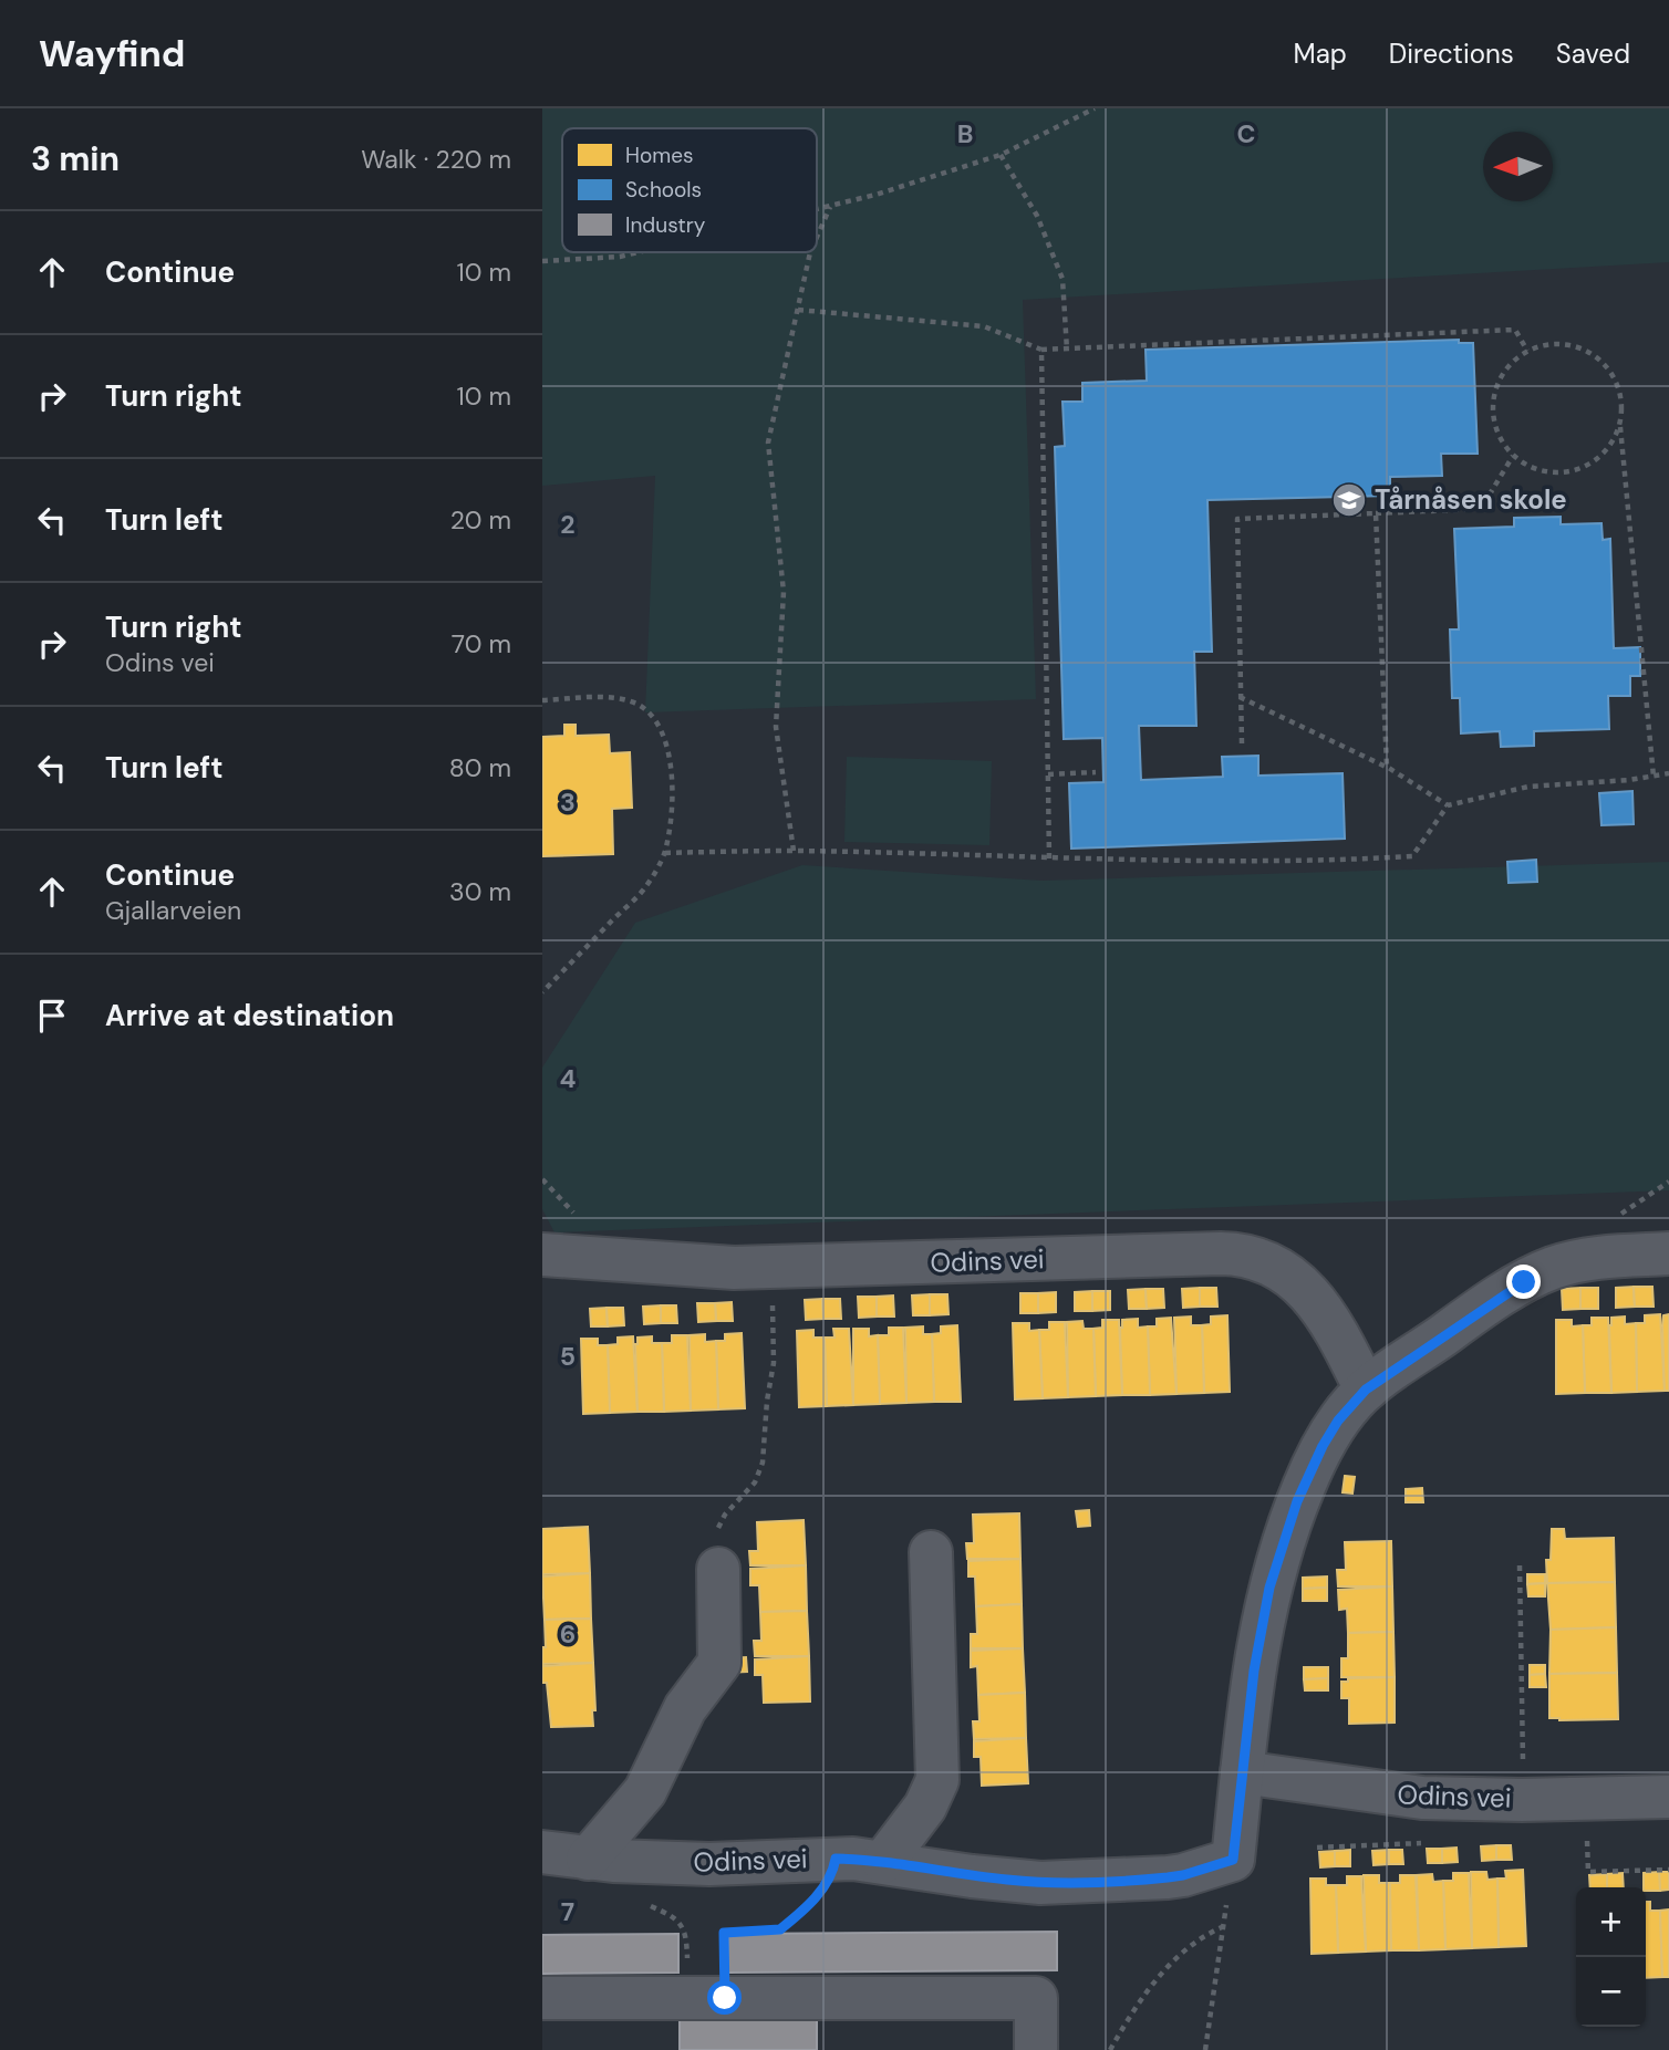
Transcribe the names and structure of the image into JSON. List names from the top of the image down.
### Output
{
  "streets": {
    "lane": ["Odins vei"]
  },
  "places": {
    "school or university": ["Tårnåsen skole"]
  },
  "legend": ["Homes", "Schools", "Industry"],
  "north": "left",
  "page": {
    "header": "Wayfind",
    "nav": ["Map", "Directions", "Saved"],
    "heading": ["3 min", "Walk · 220 m"],
    "list": [
      ["Continue", "10 m"],
      ["Turn right", "10 m"],
      ["Turn left", "20 m"],
      ["Turn right", "Odins vei", "70 m"],
      ["Turn left", "80 m"],
      ["Continue", "Gjallarveien", "30 m"],
      "Arrive at destination"
    ],
    "map_buttons": ["+", "−"]
  },
  "grid": {
    "columns": ["B", "C"],
    "rows": [
      "2",
      "3",
      "4",
      "5",
      "6",
      "7"
    ]
  }
}
